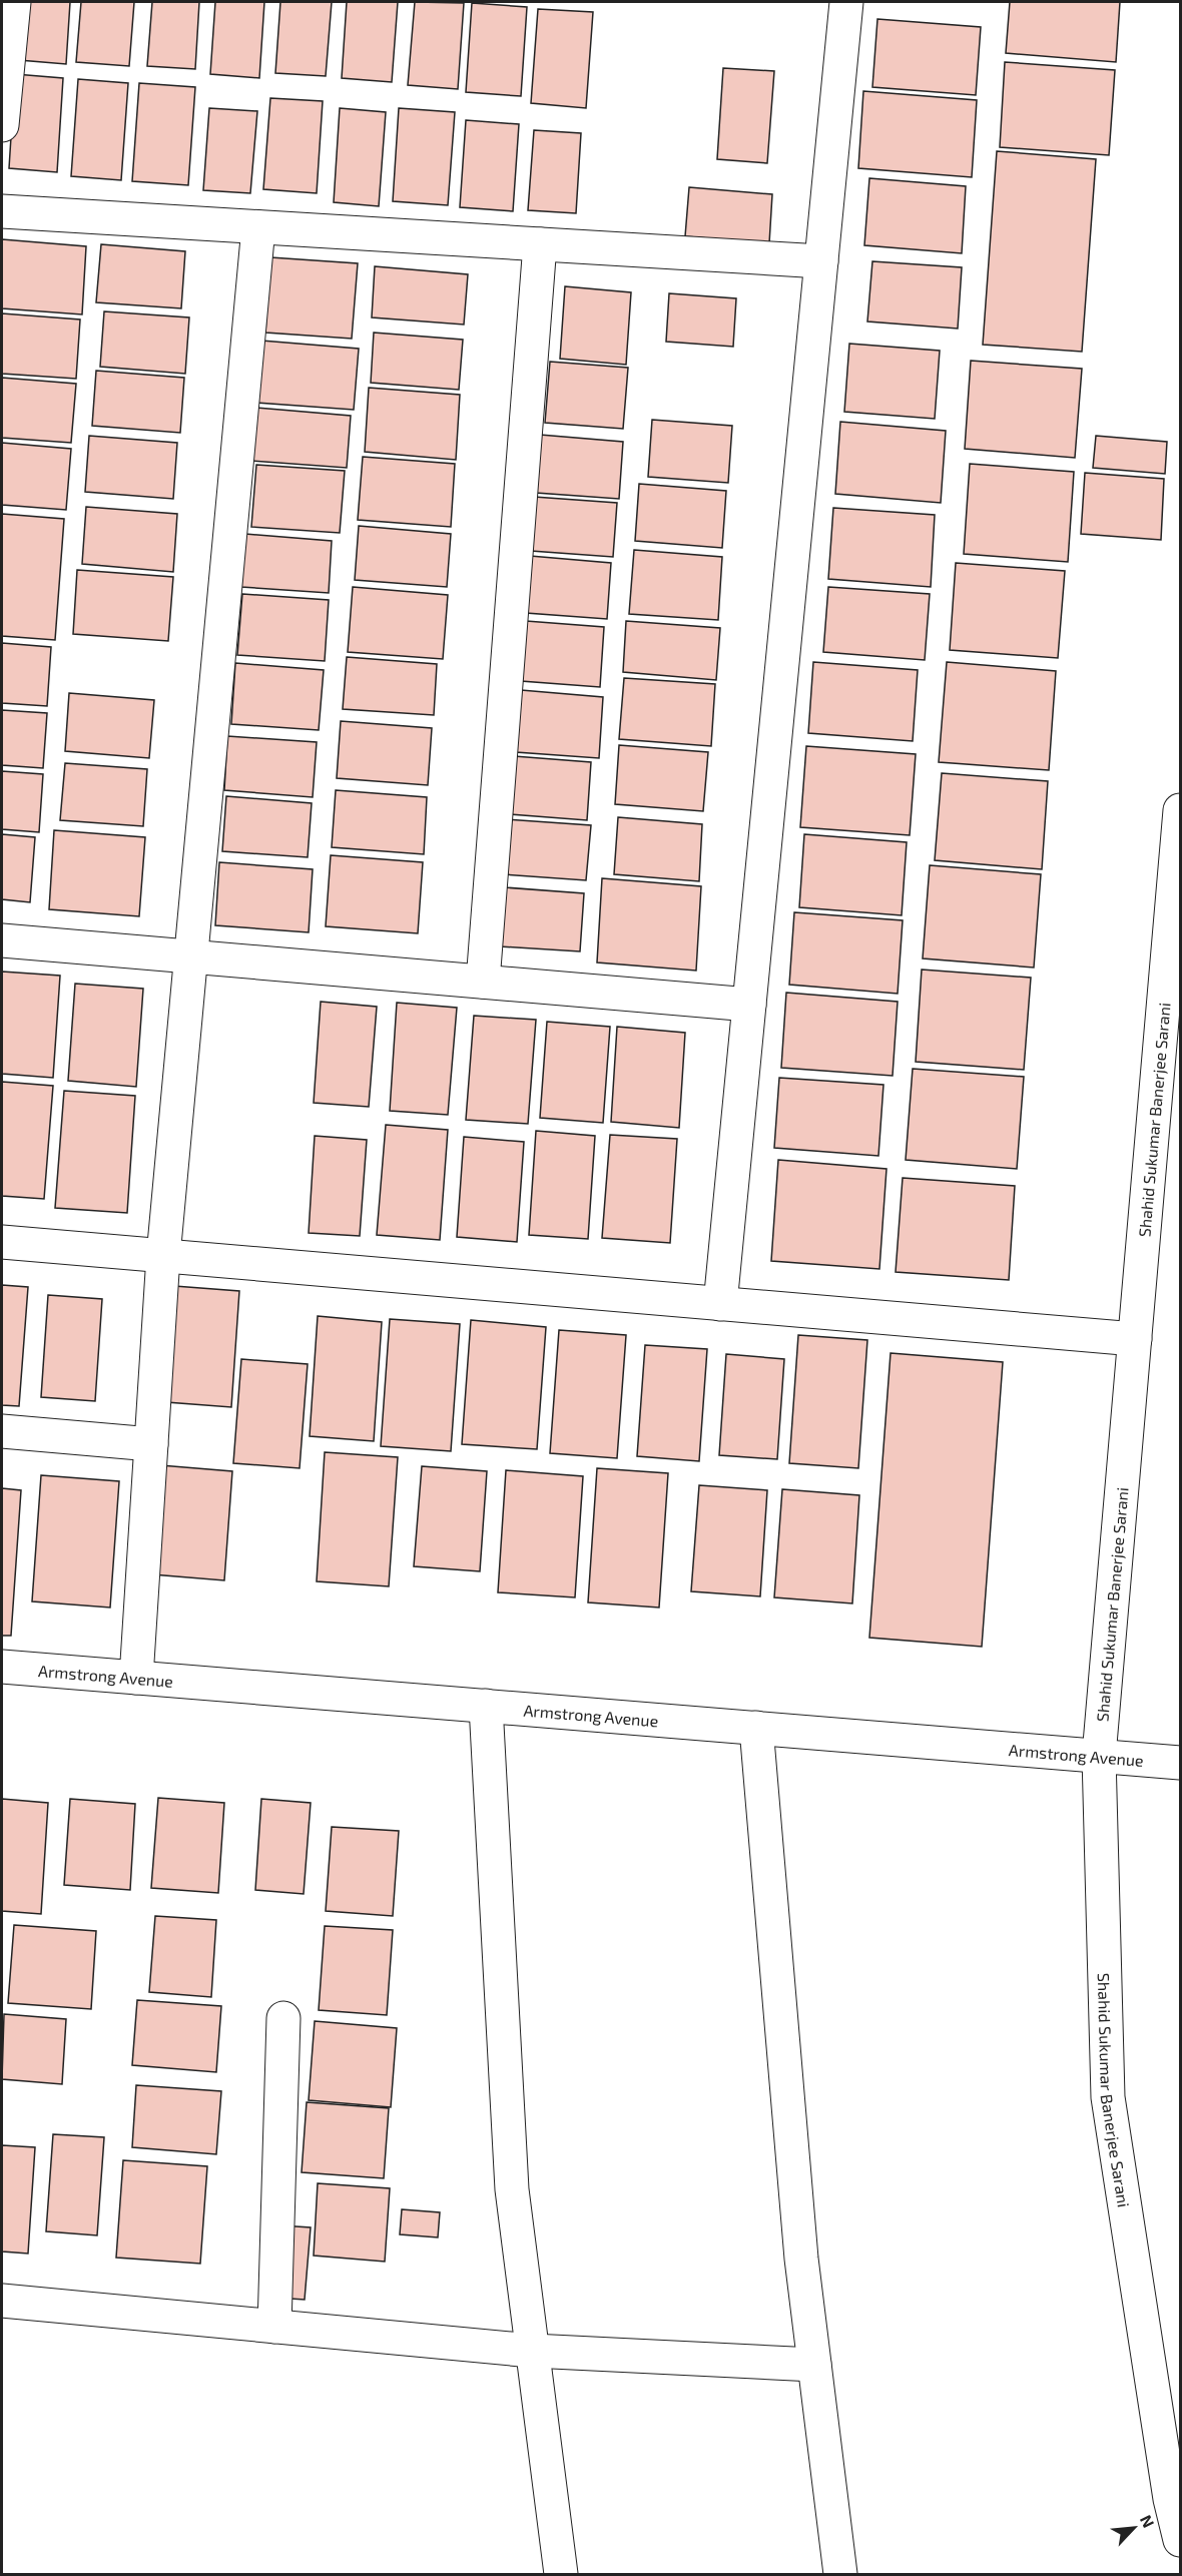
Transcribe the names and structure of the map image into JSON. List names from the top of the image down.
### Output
{
  "streets": {
    "street": ["Shahid Sukumar Banerjee Sarani", "Armstrong Avenue"]
  },
  "crossings": [
    ["Shahid Sukumar Banerjee Sarani", "Armstrong Avenue"]
  ],
  "north": "top right"
}
